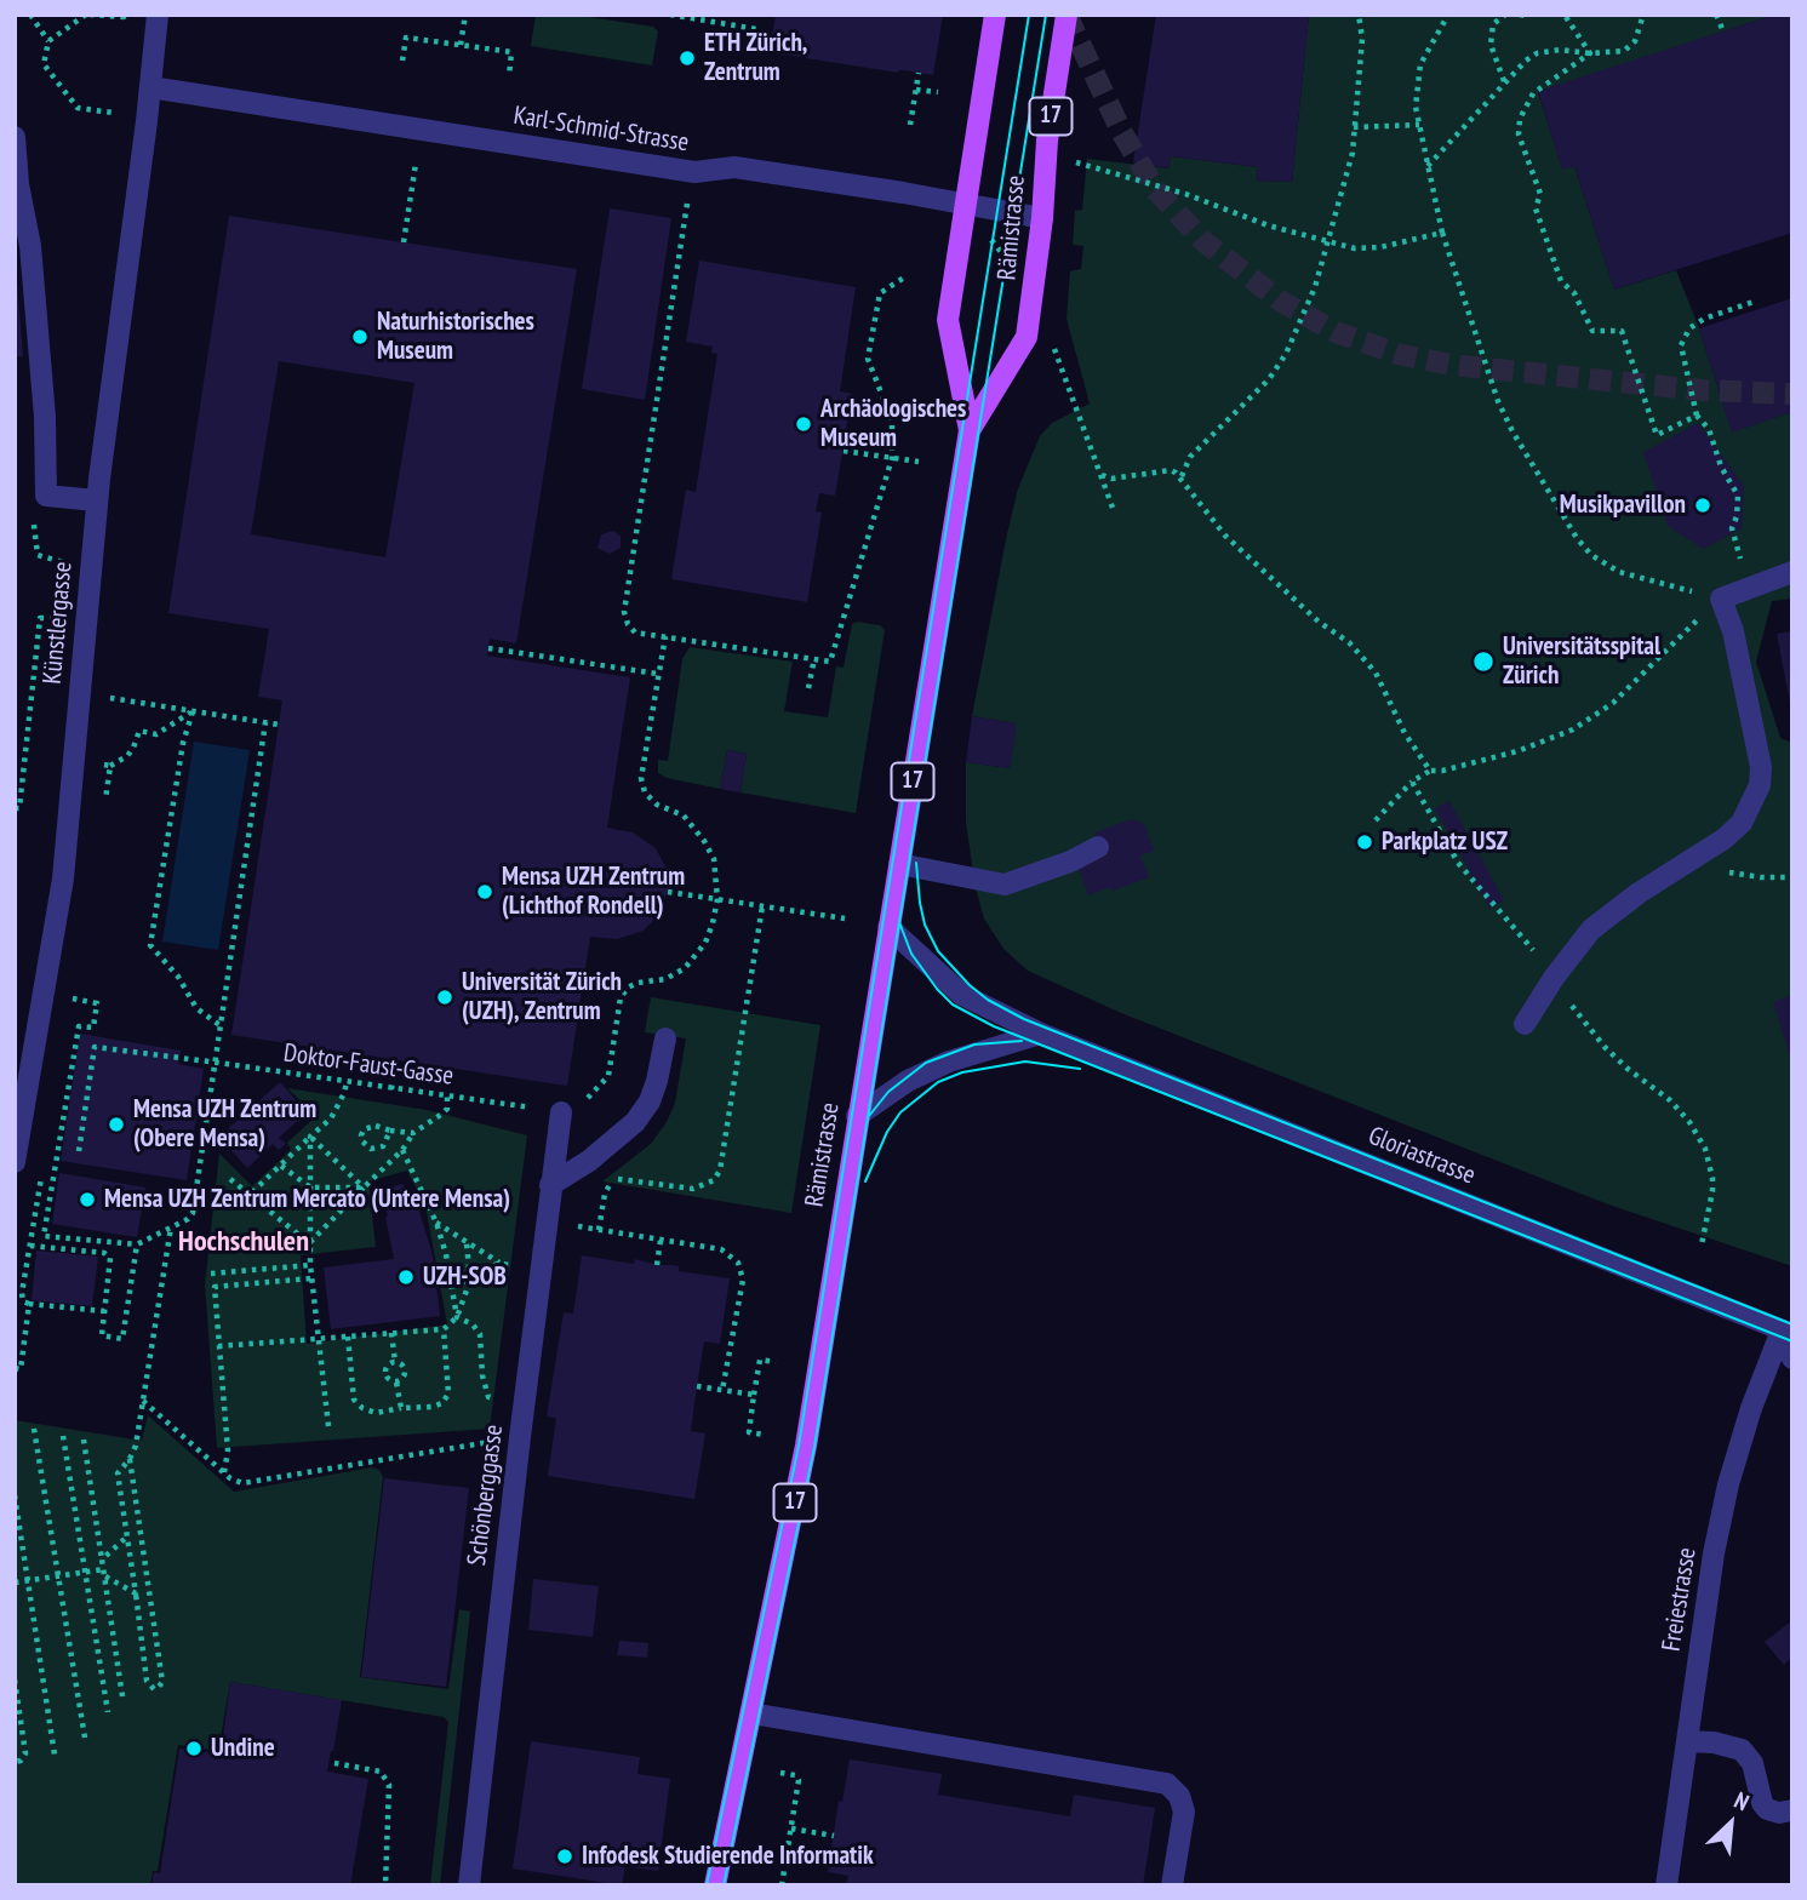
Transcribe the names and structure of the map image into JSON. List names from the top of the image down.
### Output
{
  "streets": {
    "main road": ["17", "Rämistrasse"],
    "street": [
      "Karl-Schmid-Strasse",
      "Künstlergasse",
      "Gloriastrasse",
      "Schönberggasse",
      "Freiestrasse"
    ],
    "path": ["Doktor-Faust-Gasse"]
  },
  "crossings": [
    ["Karl-Schmid-Strasse", "Rämistrasse"],
    ["Karl-Schmid-Strasse", "Künstlergasse"],
    ["Rämistrasse", "Gloriastrasse"],
    ["Gloriastrasse", "Freiestrasse"]
  ],
  "districts": ["Hochschulen"],
  "places": [
    "ETH Zürich, Zentrum",
    "Naturhistorisches Museum",
    "Archäologisches Museum",
    "Musikpavillon",
    "Universitätsspital Zürich",
    "Parkplatz USZ",
    "Mensa UZH Zentrum (Lichthof Rondell)",
    "Universität Zürich (UZH), Zentrum",
    "Mensa UZH Zentrum (Obere Mensa)",
    "Mensa UZH Zentrum Mercato (Untere Mensa)",
    "UZH-SOB",
    "Undine",
    "Infodesk Studierende Informatik"
  ],
  "north": "top right"
}
